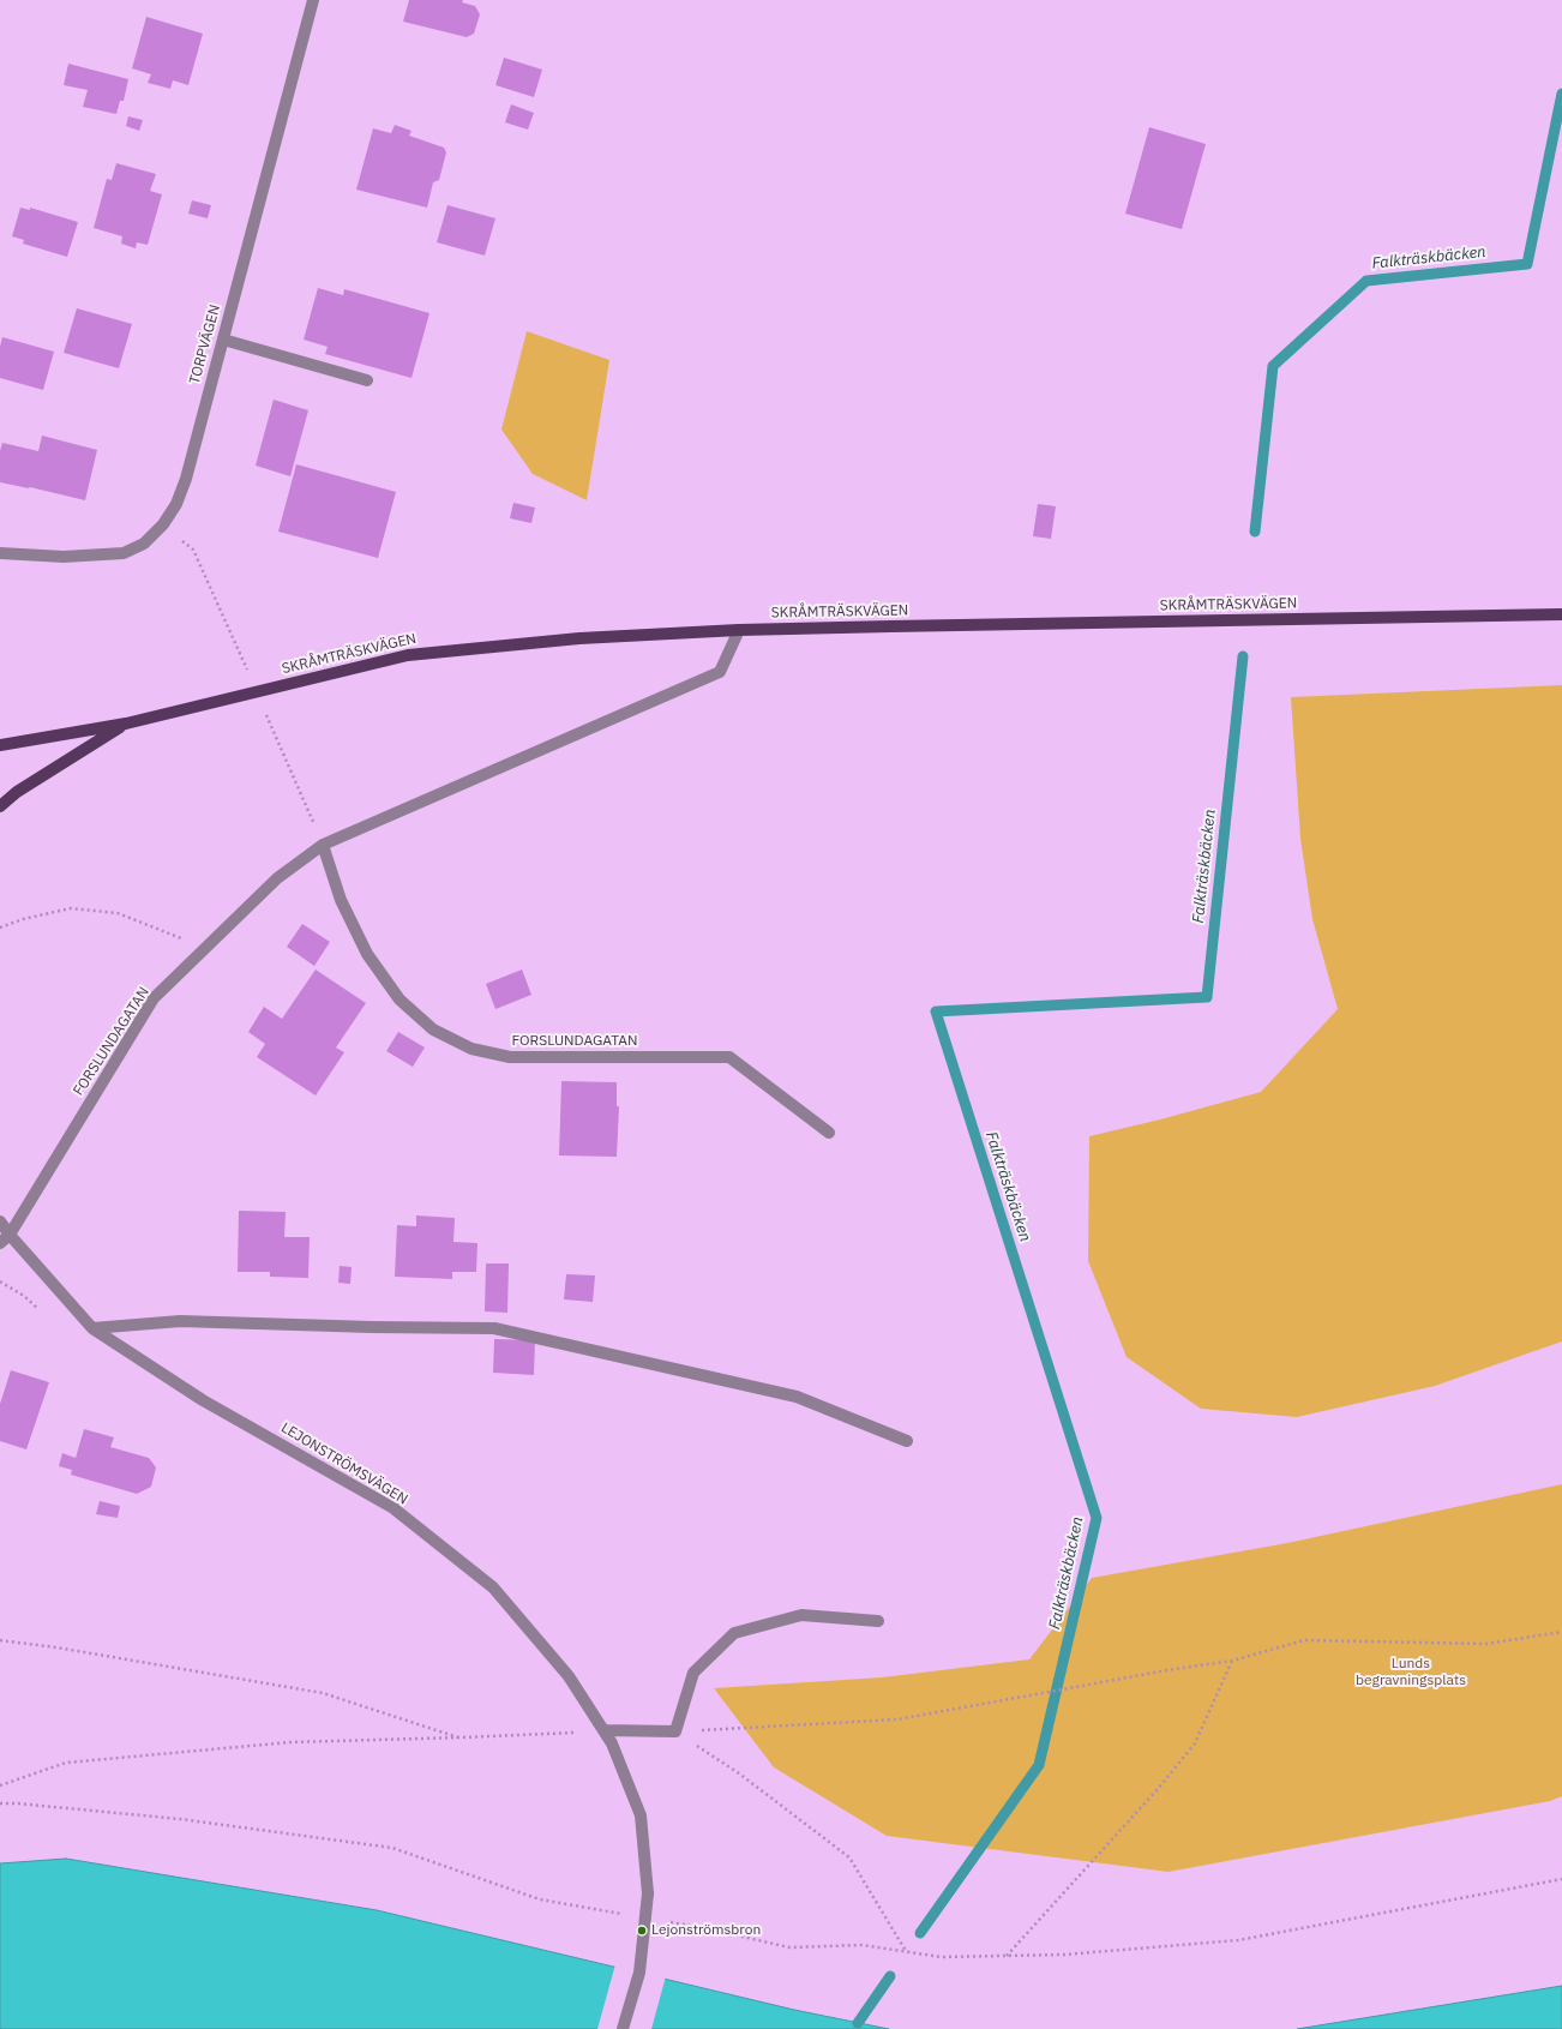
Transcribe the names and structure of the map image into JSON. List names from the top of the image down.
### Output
{
  "streets": {
    "main road": ["SKRÅMTRÄSKVÄGEN"],
    "street": ["TORPVÄGEN", "FORSLUNDAGATAN", "LEJONSTRÖMSVÄGEN"]
  },
  "crossings": [
    ["SKRÅMTRÄSKVÄGEN", "FORSLUNDAGATAN"],
    ["FORSLUNDAGATAN", "LEJONSTRÖMSVÄGEN"]
  ],
  "water": ["Falkträskbäcken"],
  "parks": ["Lunds begravningsplats"],
  "places": ["Lejonströmsbron"]
}
